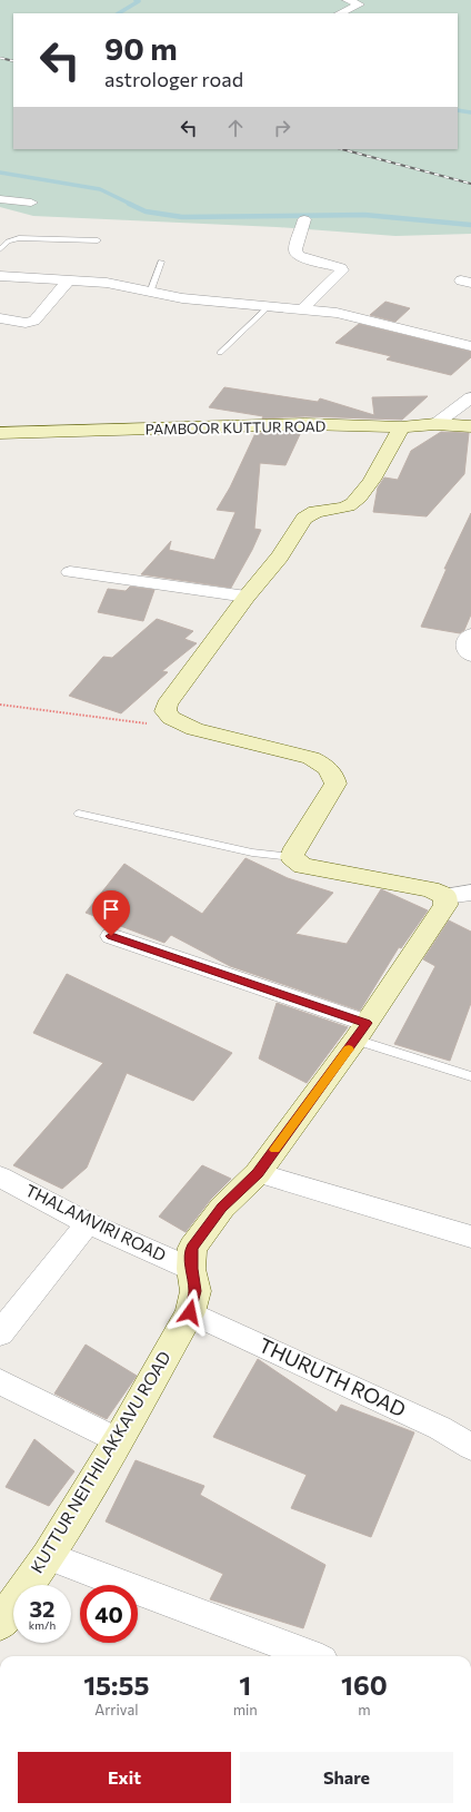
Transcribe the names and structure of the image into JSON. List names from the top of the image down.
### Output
{
  "streets": {
    "street": [
      "PAMBOOR KUTTUR ROAD",
      "THALAMVIRI ROAD",
      "THURUTH ROAD",
      "KUTTUR NEITHILAKKAVU ROAD"
    ]
  },
  "crossings": [
    ["THALAMVIRI ROAD", "KUTTUR NEITHILAKKAVU ROAD"],
    ["THURUTH ROAD", "KUTTUR NEITHILAKKAVU ROAD"]
  ],
  "page": {
    "turn": ["90 m", "astrologer road"],
    "speed": "32 km/h",
    "limit": "40",
    "eta": [
      "15:55",
      "Arrival",
      "1",
      "min",
      "160",
      "m"
    ],
    "buttons": ["Exit", "Share"]
  }
}
